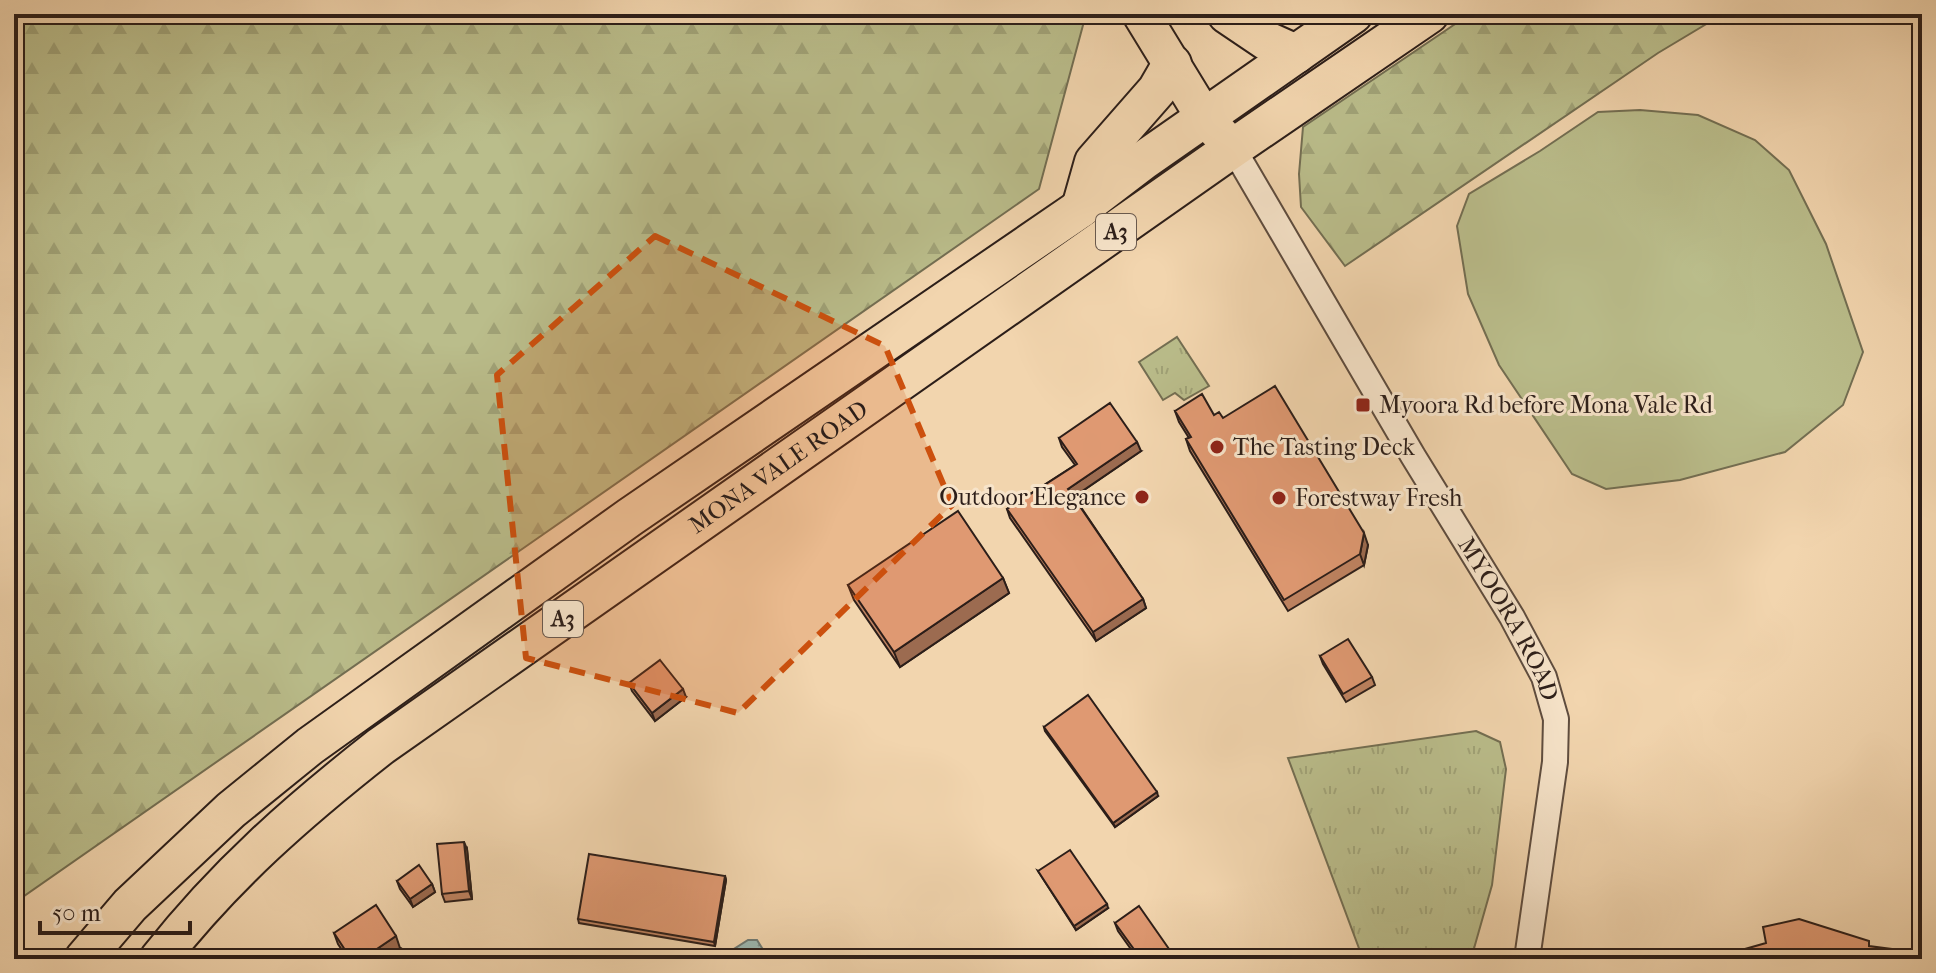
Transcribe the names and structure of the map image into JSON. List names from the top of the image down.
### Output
{
  "streets": {
    "highway": ["A3", "MONA VALE ROAD"],
    "street": ["MYOORA ROAD"]
  },
  "crossings": [
    ["MONA VALE ROAD", "MYOORA ROAD"]
  ],
  "places": {
    "transit": ["Myoora Rd before Mona Vale Rd"],
    "other": ["The Tasting Deck", "Outdoor Elegance", "Forestway Fresh"]
  },
  "scale_bar": "50 m"
}
